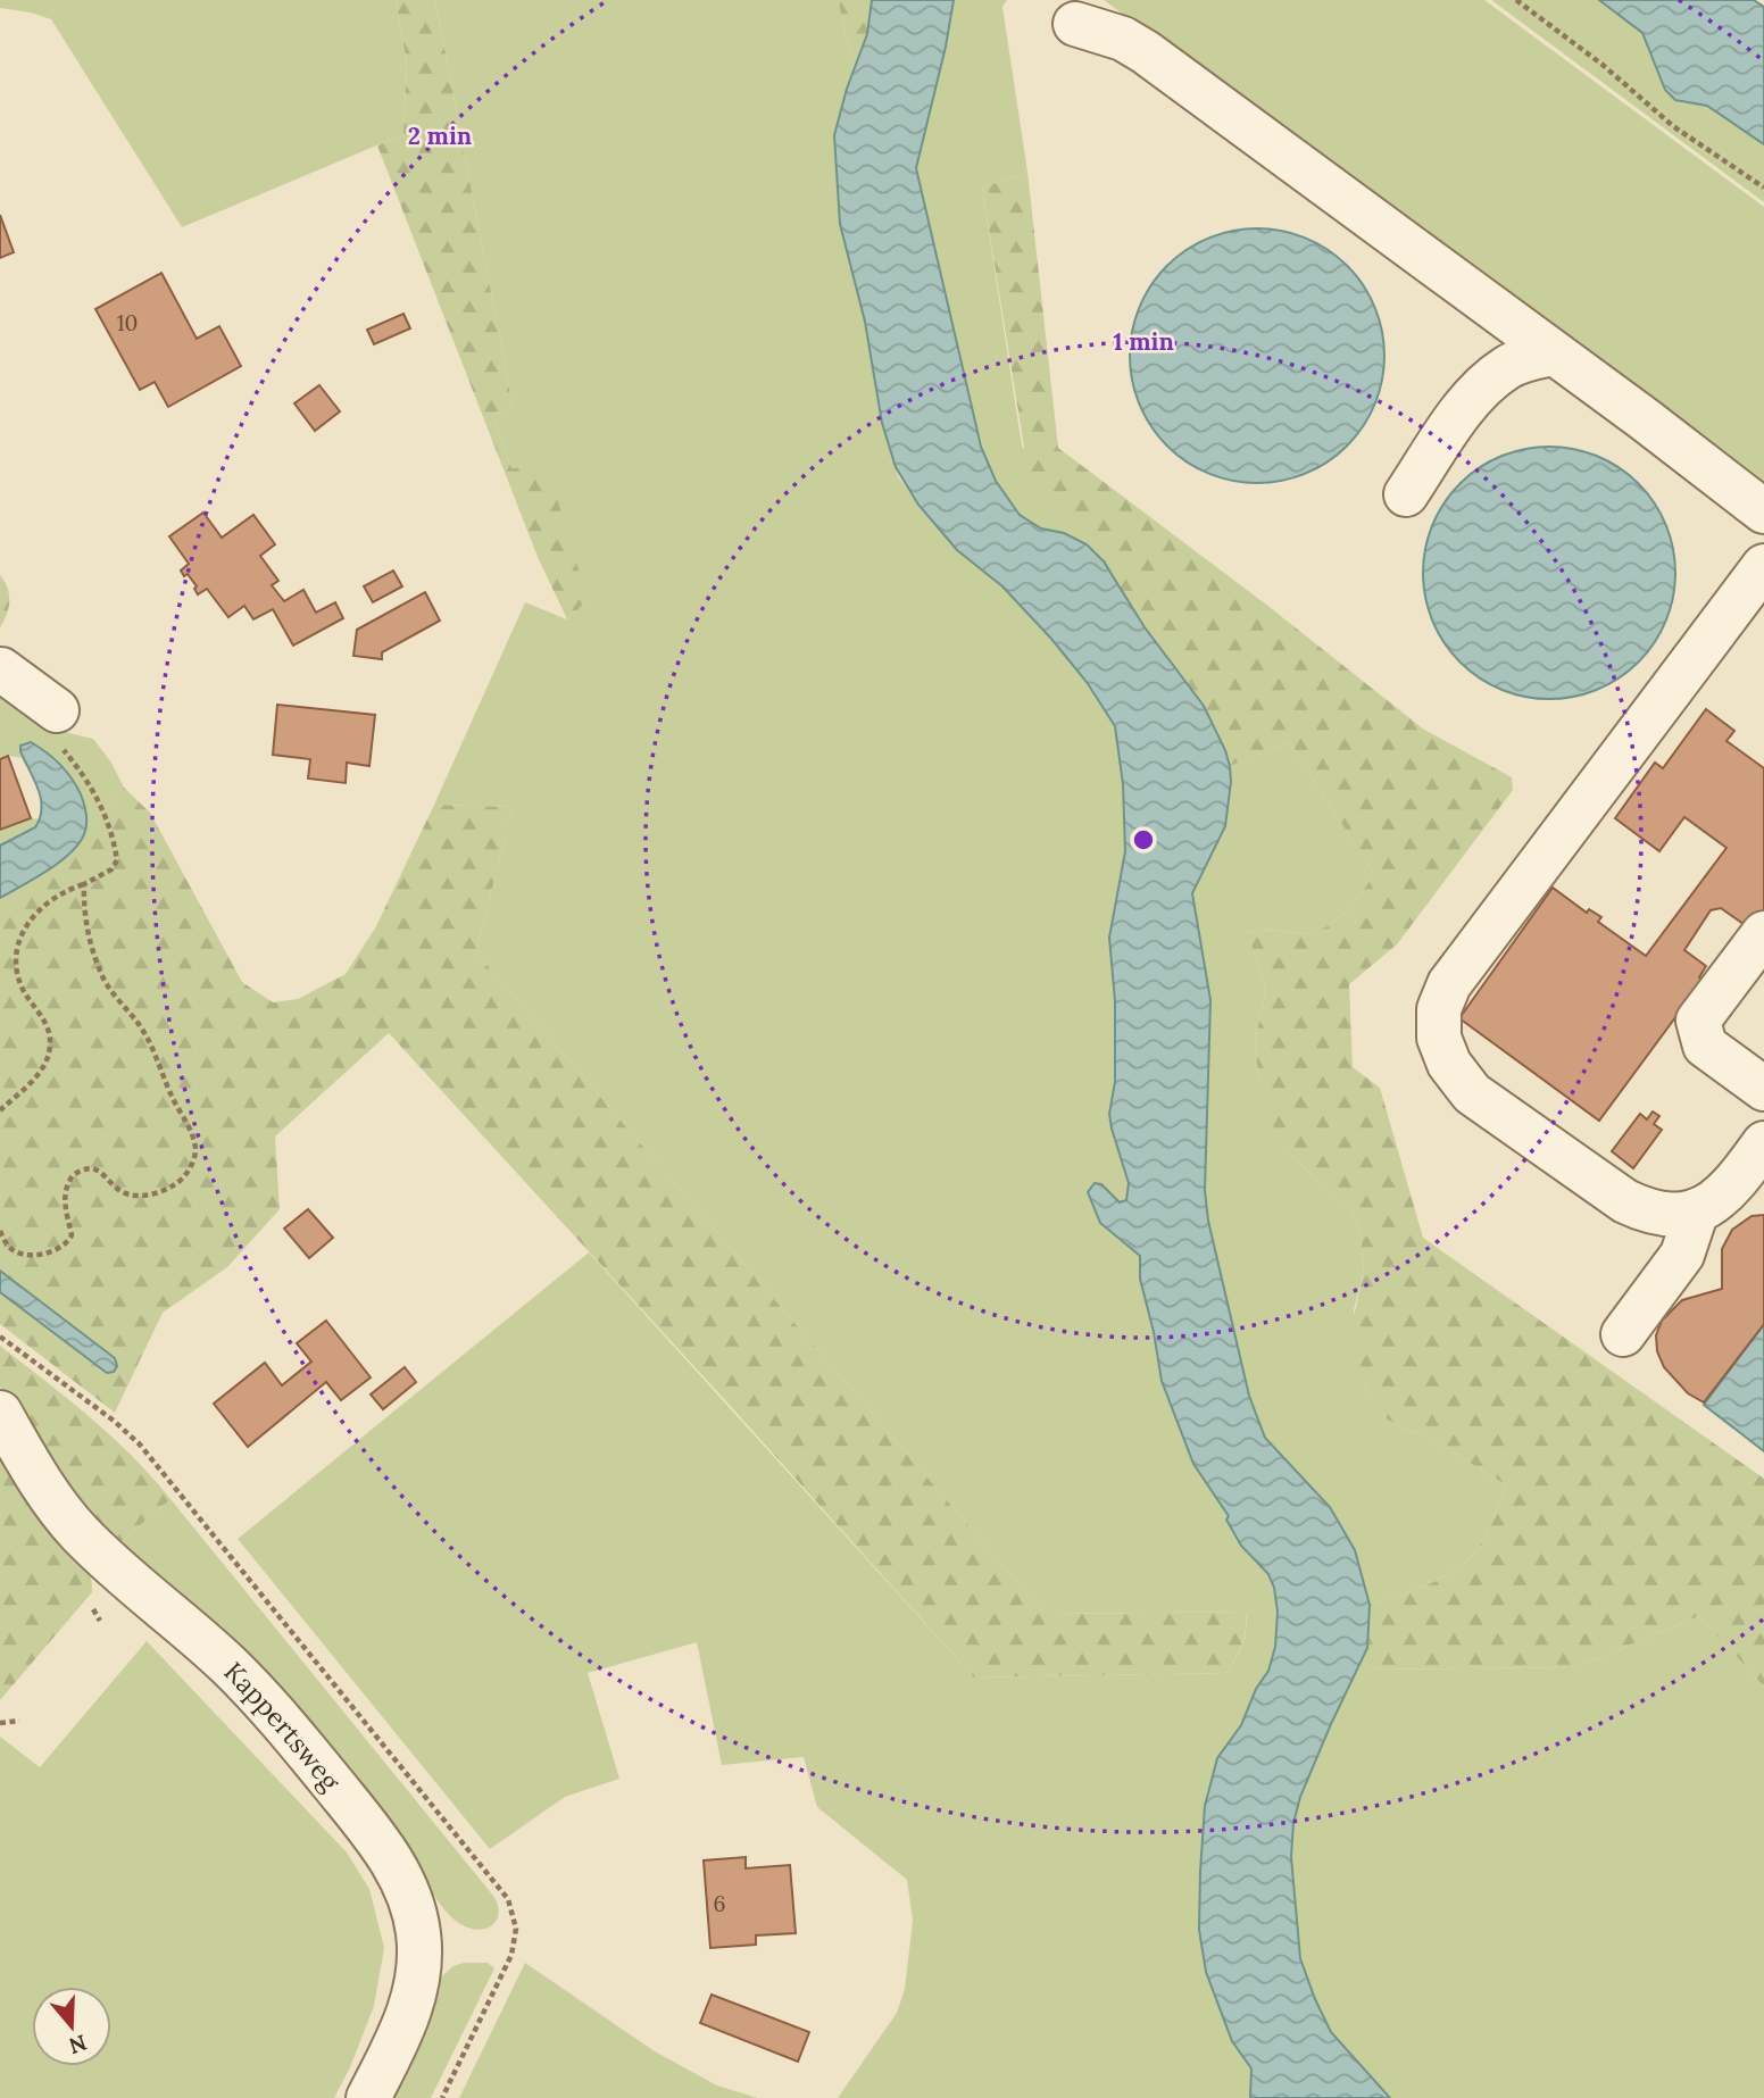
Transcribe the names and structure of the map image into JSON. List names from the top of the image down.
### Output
{
  "streets": {
    "street": ["Kappertsweg"]
  },
  "house_numbers": ["10", "6"],
  "north": "bottom",
  "rings": ["2 min", "1 min"]
}
